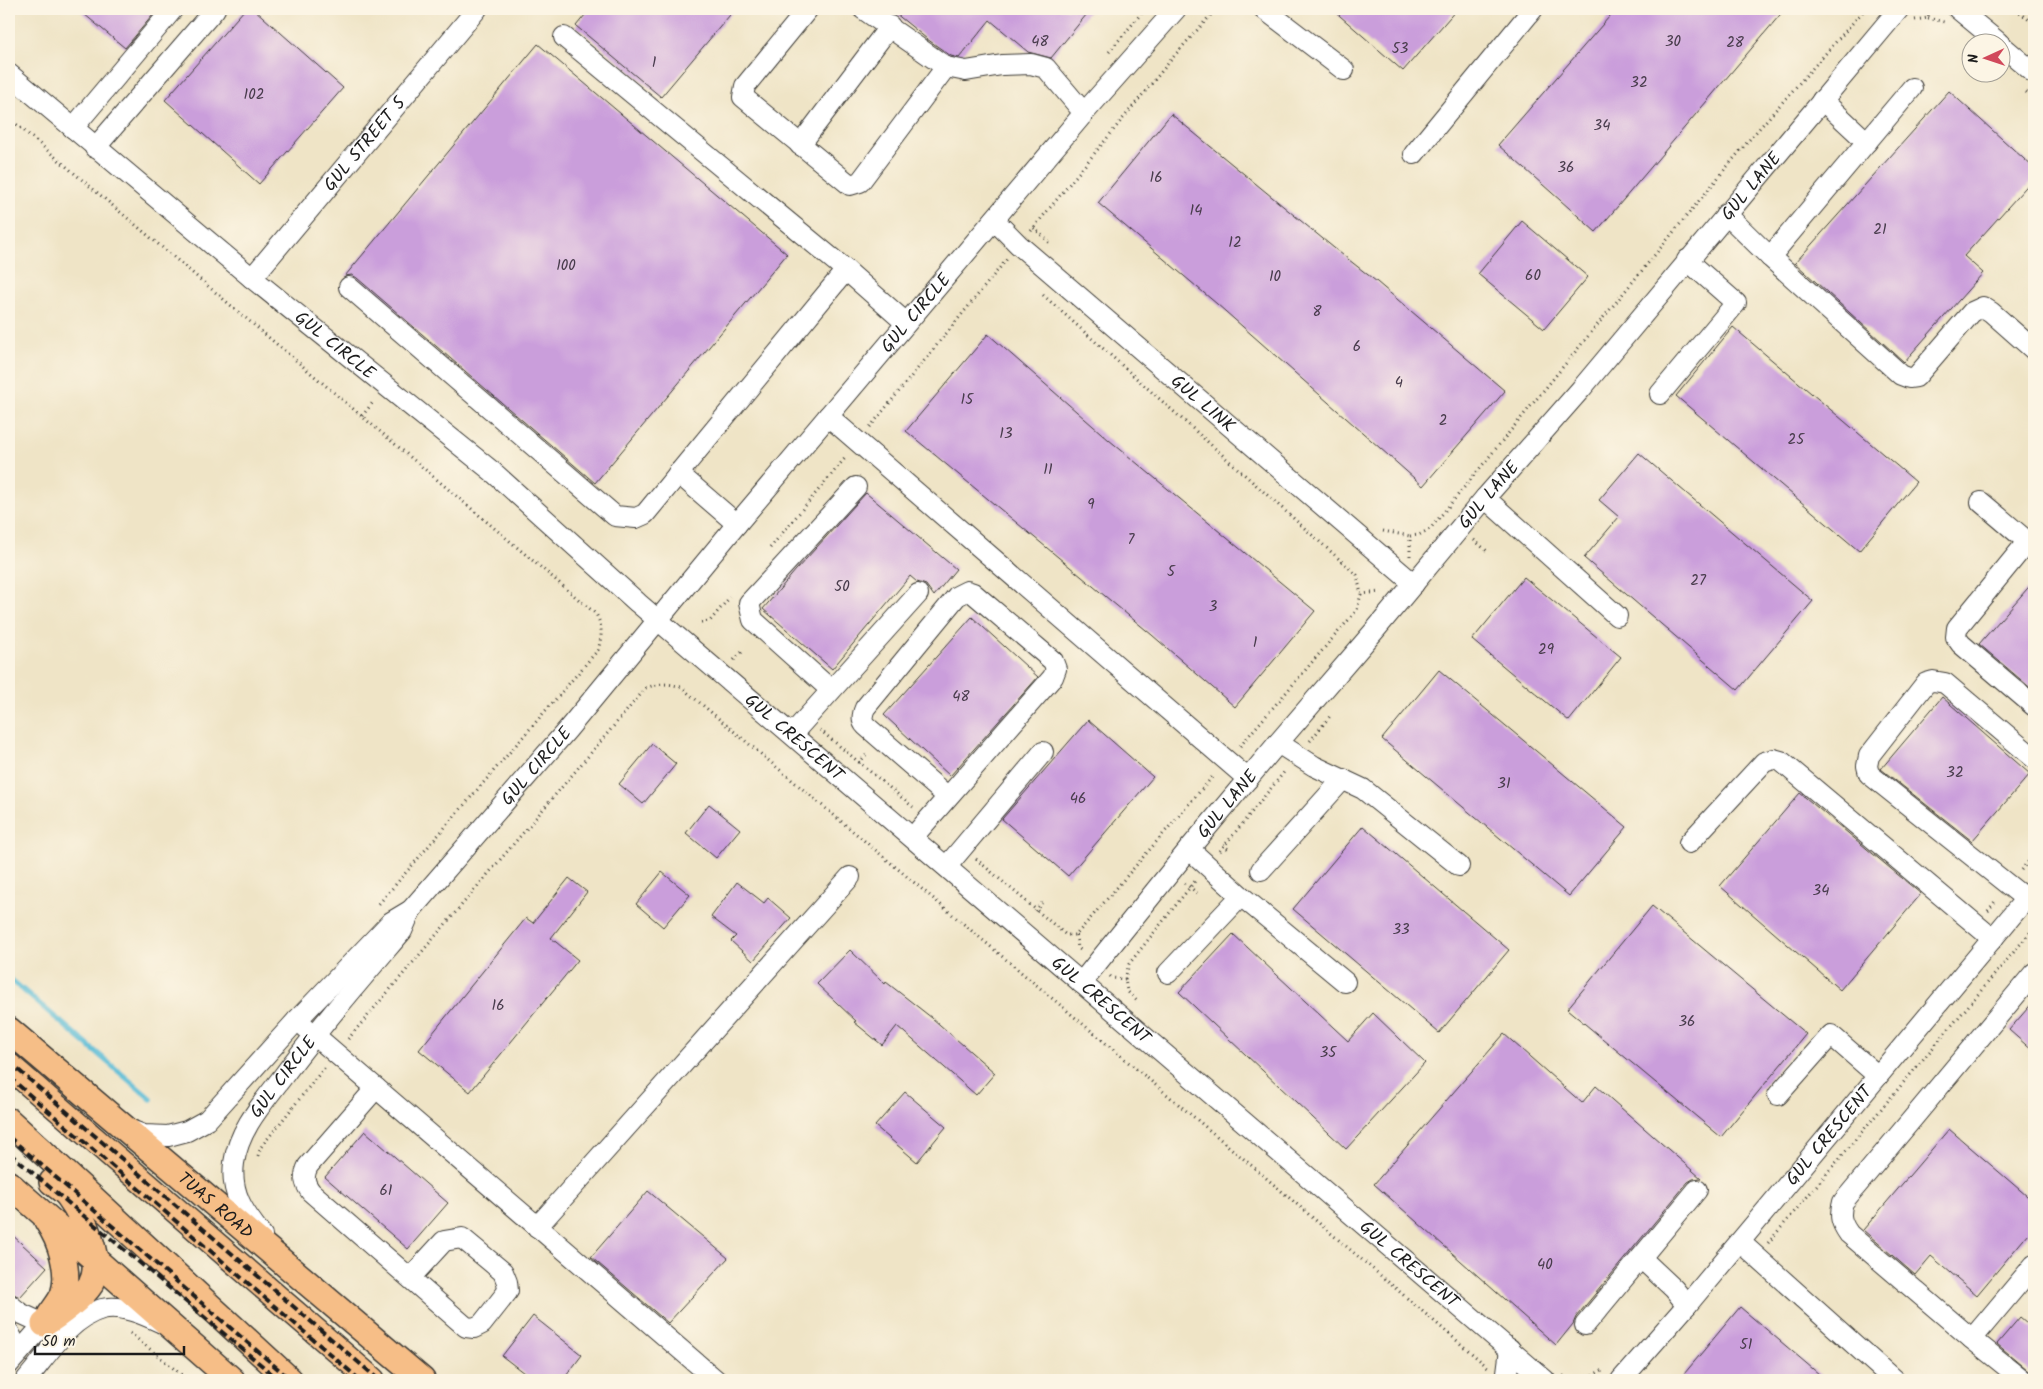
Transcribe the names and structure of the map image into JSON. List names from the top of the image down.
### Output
{
  "streets": {
    "main road": ["TUAS ROAD"],
    "street": [
      "GUL STREET 5",
      "GUL LANE",
      "GUL CIRCLE",
      "GUL LINK",
      "GUL CRESCENT"
    ]
  },
  "crossings": [
    ["GUL STREET 5", "GUL CIRCLE"],
    ["GUL LANE", "GUL LINK"],
    ["GUL LANE", "GUL CRESCENT"],
    ["GUL CIRCLE", "GUL LINK"],
    ["GUL CIRCLE", "GUL CRESCENT"],
    ["GUL CIRCLE", "TUAS ROAD"]
  ],
  "house_numbers": [
    "48",
    "30",
    "28",
    "53",
    "1",
    "32",
    "102",
    "34",
    "36",
    "16",
    "14",
    "21",
    "12",
    "100",
    "60",
    "10",
    "8",
    "6",
    "4",
    "15",
    "2",
    "13",
    "25",
    "11",
    "9",
    "7",
    "5",
    "27",
    "50",
    "3",
    "1",
    "29",
    "48",
    "32",
    "31",
    "46",
    "34",
    "33",
    "16",
    "36",
    "35",
    "61",
    "40",
    "51"
  ],
  "scale_bar": "50 m",
  "north": "left"
}
